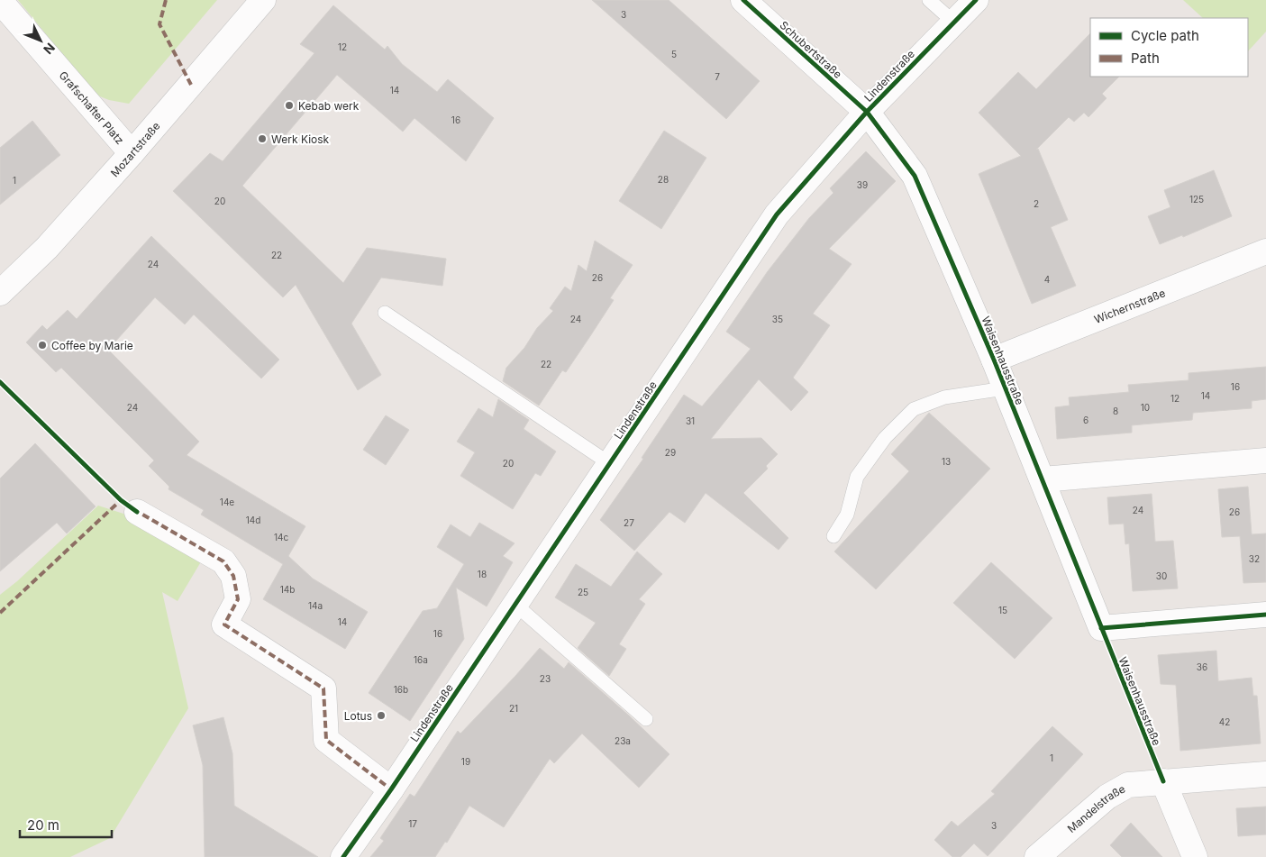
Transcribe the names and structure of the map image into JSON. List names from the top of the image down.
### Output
{
  "streets": {
    "street": [
      "Schubertstraße",
      "Lindenstraße",
      "Grafschafter Platz",
      "Mozartstraße",
      "Wichernstraße",
      "Waisenhausstraße",
      "Mandelstraße"
    ]
  },
  "crossings": [
    ["Schubertstraße", "Lindenstraße"],
    ["Schubertstraße", "Waisenhausstraße"],
    ["Lindenstraße", "Waisenhausstraße"],
    ["Grafschafter Platz", "Mozartstraße"],
    ["Wichernstraße", "Waisenhausstraße"]
  ],
  "places": [
    "Kebab werk",
    "Werk Kiosk",
    "Coffee by Marie",
    "Lotus"
  ],
  "house_numbers": [
    "3",
    "12",
    "5",
    "7",
    "14",
    "16",
    "28",
    "1",
    "39",
    "125",
    "20",
    "2",
    "22",
    "24",
    "26",
    "4",
    "24",
    "35",
    "22",
    "16",
    "14",
    "12",
    "24",
    "10",
    "8",
    "6",
    "31",
    "29",
    "13",
    "20",
    "14e",
    "24",
    "26",
    "14d",
    "27",
    "14c",
    "32",
    "18",
    "30",
    "14b",
    "25",
    "14a",
    "15",
    "14",
    "16",
    "16a",
    "36",
    "23",
    "16b",
    "21",
    "42",
    "23a",
    "1",
    "19",
    "17",
    "3"
  ],
  "legend": ["Cycle path", "Path"],
  "scale_bar": "20 m",
  "north": "bottom right"
}
